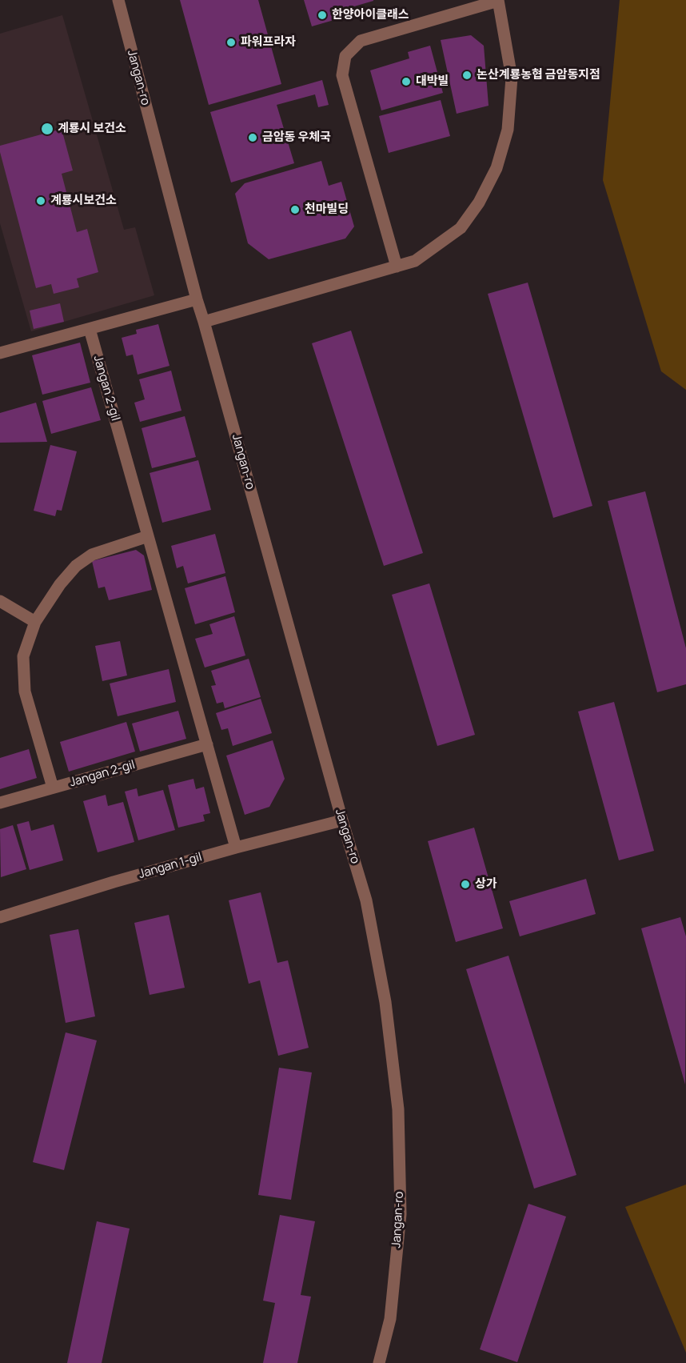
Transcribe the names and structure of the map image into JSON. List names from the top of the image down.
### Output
{
  "streets": {
    "street": ["Jangan-ro", "Jangan 2-gil", "Jangan 1-gil"]
  },
  "crossings": [
    ["Jangan-ro", "Jangan 1-gil"],
    ["Jangan 2-gil", "Jangan 1-gil"]
  ],
  "places": [
    "한양아이클래스",
    "파워프라자",
    "논산계룡농협 금암동지점",
    "대박빌",
    "계룡시 보건소",
    "금암동 우체국",
    "계룡시보건소",
    "천마빌딩",
    "상가"
  ]
}
